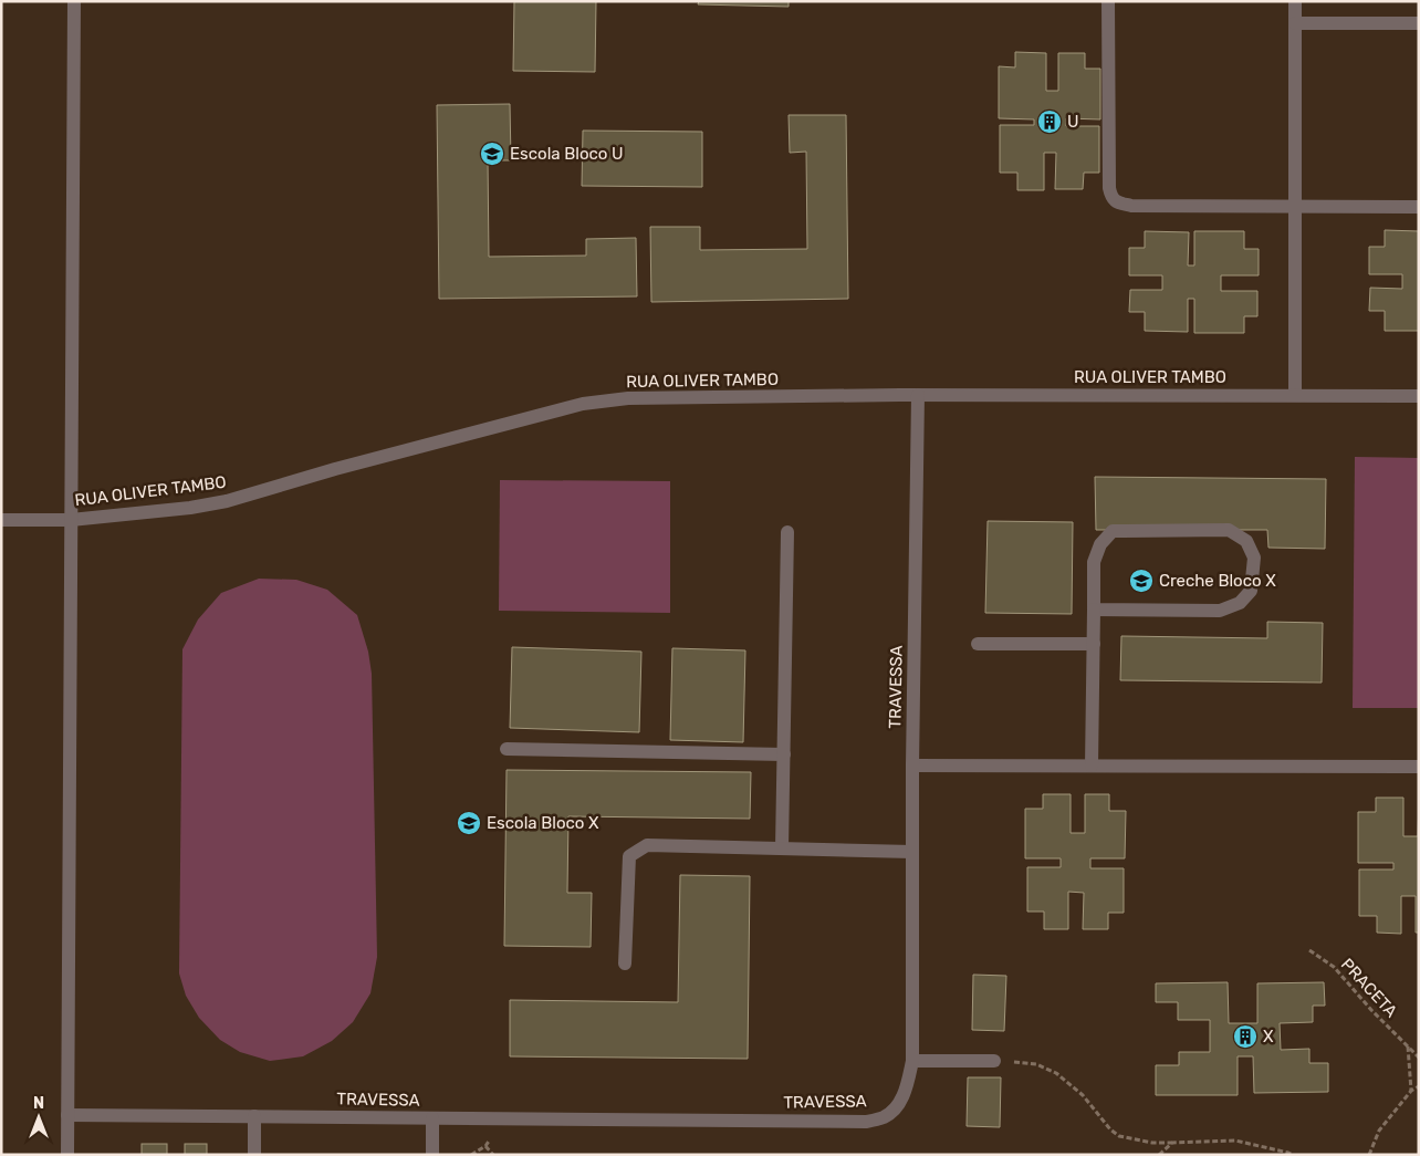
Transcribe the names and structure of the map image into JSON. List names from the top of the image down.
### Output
{
  "streets": {
    "street": ["RUA OLIVER TAMBO", "TRAVESSA"],
    "path": ["PRACETA"]
  },
  "crossings": [
    ["RUA OLIVER TAMBO", "TRAVESSA"]
  ],
  "places": {
    "building": ["U", "X"],
    "school or university": ["Escola Bloco U", "Creche Bloco X", "Escola Bloco X"]
  },
  "north": "top"
}
